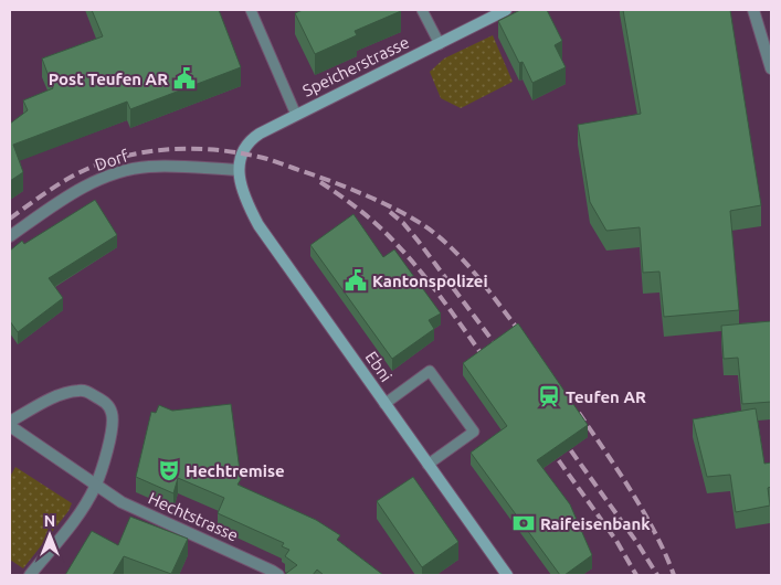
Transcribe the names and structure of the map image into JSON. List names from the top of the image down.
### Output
{
  "streets": {
    "main road": ["Speicherstrasse", "Ebni"],
    "street": ["Dorf", "Hechtstrasse"]
  },
  "crossings": [
    ["Speicherstrasse", "Dorf"],
    ["Speicherstrasse", "Ebni"],
    ["Dorf", "Ebni"]
  ],
  "places": {
    "public building": ["Post Teufen AR", "Kantonspolizei"],
    "station": ["Teufen AR"],
    "theatre": ["Hechtremise"],
    "bank": ["Raifeisenbank"]
  },
  "north": "top"
}
